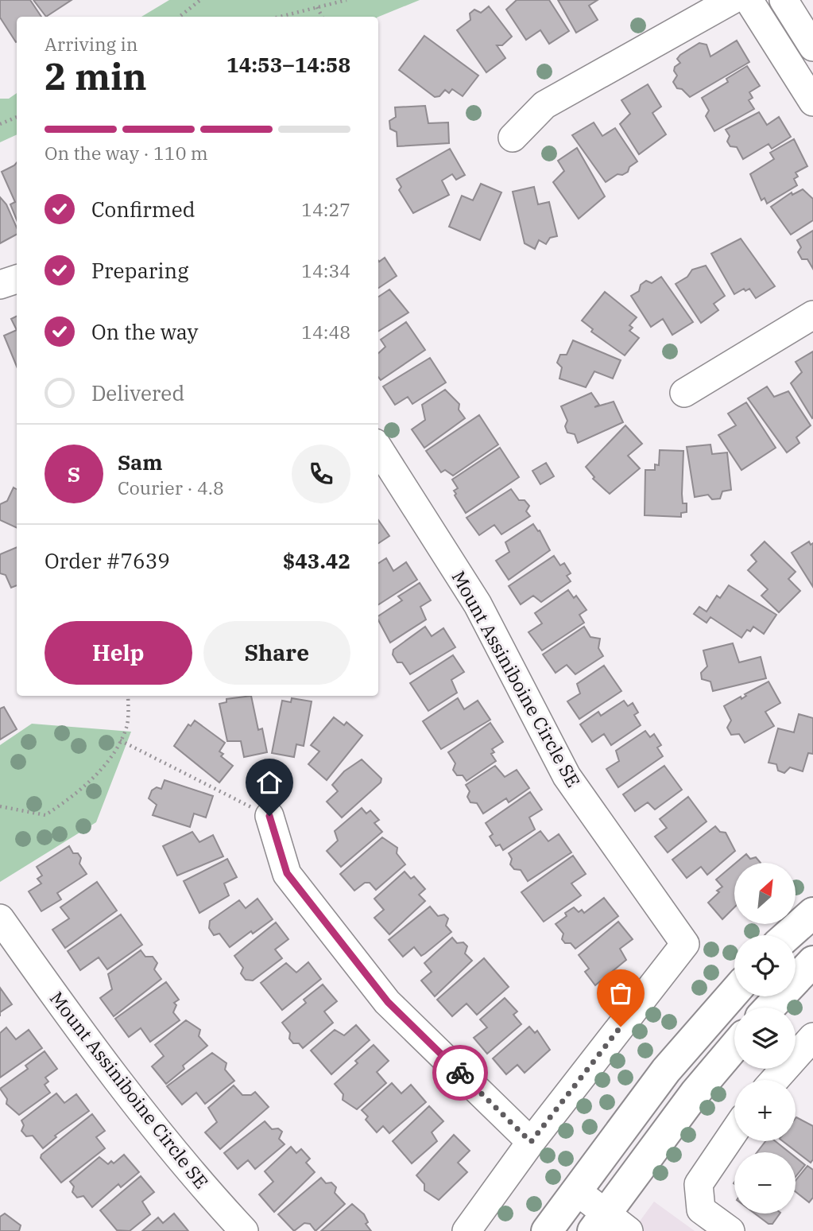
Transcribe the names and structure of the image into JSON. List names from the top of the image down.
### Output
{
  "streets": {
    "street": ["Mount Assiniboine Circle SE"]
  },
  "north": "top right",
  "page": {
    "heading": ["2 min", "Arriving in", "14:53–14:58"],
    "panel": [
      "Sam",
      "Courier · 4.8",
      "Order #7639",
      "$43.42"
    ],
    "bar": "On the way · 110 m",
    "list": [
      ["Confirmed", "14:27"],
      ["Preparing", "14:34"],
      ["On the way", "14:48"],
      "Delivered"
    ],
    "round": "S",
    "buttons": ["Help", "Share"],
    "map_buttons": ["+", "−"]
  }
}
